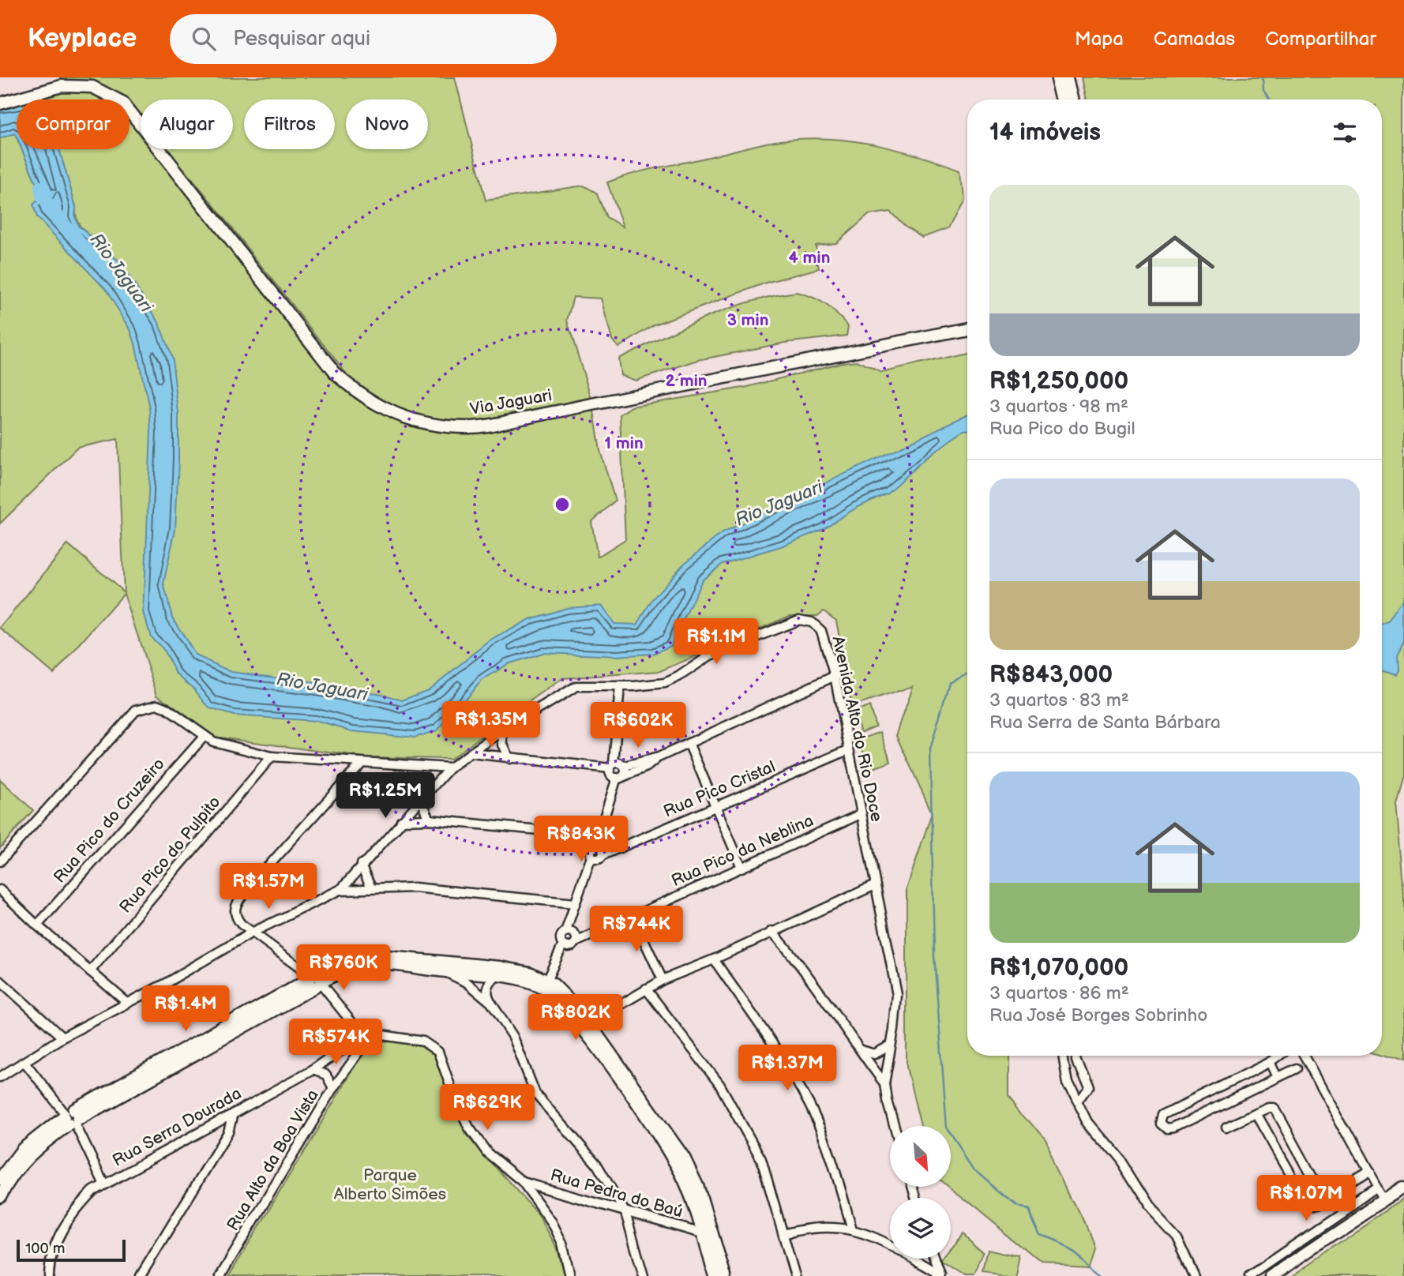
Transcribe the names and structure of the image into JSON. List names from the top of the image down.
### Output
{
  "streets": {
    "street": [
      "Via Jaguari",
      "Avenida Alto do Rio Doce",
      "Rua Pico Cristal",
      "Rua Pico do Cruzeiro",
      "Rua Pico da Neblina",
      "Rua Pico do Pulpito",
      "Rua Serra Dourada",
      "Rua Alto da Boa Vista",
      "Rua Pedra do Baú"
    ]
  },
  "crossings": [
    ["Avenida Alto do Rio Doce", "Rua Pico Cristal"],
    ["Avenida Alto do Rio Doce", "Rua Pico da Neblina"],
    ["Rua Serra Dourada", "Rua Alto da Boa Vista"]
  ],
  "water": ["Rio Jaguari"],
  "parks": ["Parque Alberto Simões"],
  "scale_bar": "100 m",
  "north": "bottom right",
  "page": {
    "header": "Keyplace",
    "search": "Pesquisar aqui",
    "nav": ["Mapa", "Camadas", "Compartilhar"],
    "chip": [
      "Comprar",
      "Alugar",
      "Filtros",
      "Novo"
    ],
    "heading": "14 imóveis",
    "list": [
      {
        "name": "R$1,250,000",
        "note": "3 quartos · 98 m² · Rua Pico do Bugil"
      },
      {
        "name": "R$843,000",
        "note": "3 quartos · 83 m² · Rua Serra de Santa Bárbara"
      },
      {
        "name": "R$1,070,000",
        "note": "3 quartos · 86 m² · Rua José Borges Sobrinho"
      }
    ],
    "price": [
      "R$1.1M",
      "R$1.35M",
      "R$602K",
      "R$1.25M",
      "R$843K",
      "R$1.57M",
      "R$744K",
      "R$760K",
      "R$1.4M",
      "R$802K",
      "R$574K",
      "R$1.37M",
      "R$629K",
      "R$1.07M"
    ],
    "scale": "100 m"
  },
  "rings": [
    "4 min",
    "3 min",
    "2 min",
    "1 min"
  ]
}
